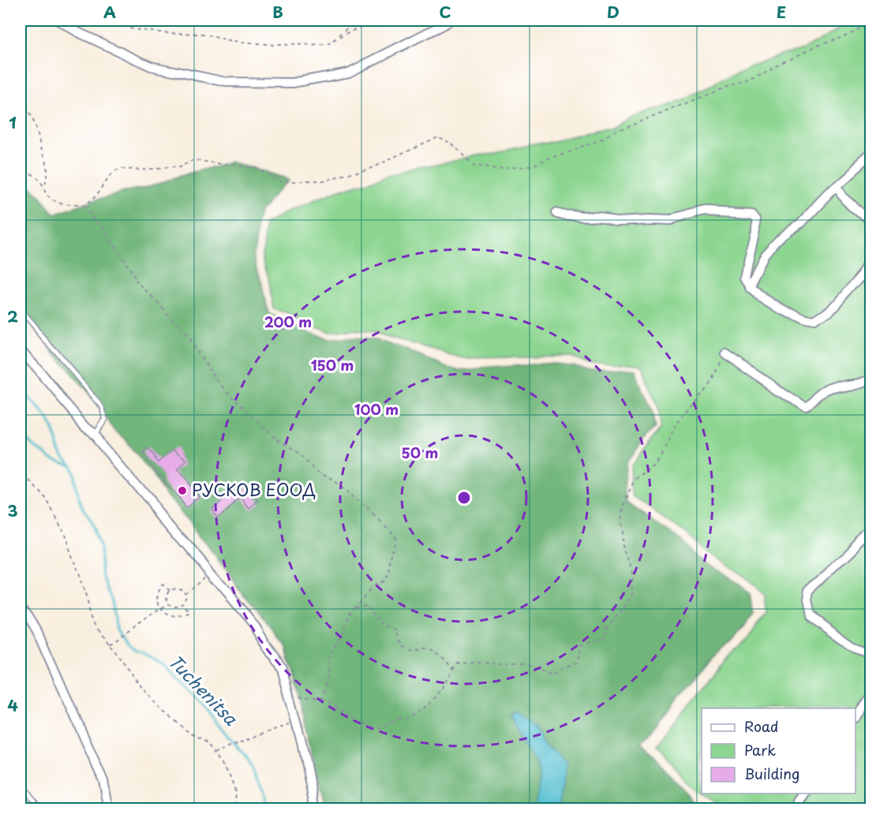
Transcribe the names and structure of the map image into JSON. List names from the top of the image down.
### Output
{
  "water": ["Tuchenitsa"],
  "places": ["РУСКОВ ЕООД"],
  "legend": ["Road", "Park", "Building"],
  "grid": {
    "columns": [
      "A",
      "B",
      "C",
      "D",
      "E"
    ],
    "rows": [
      "1",
      "2",
      "3",
      "4"
    ]
  },
  "rings": [
    "200 m",
    "150 m",
    "100 m",
    "50 m"
  ]
}
